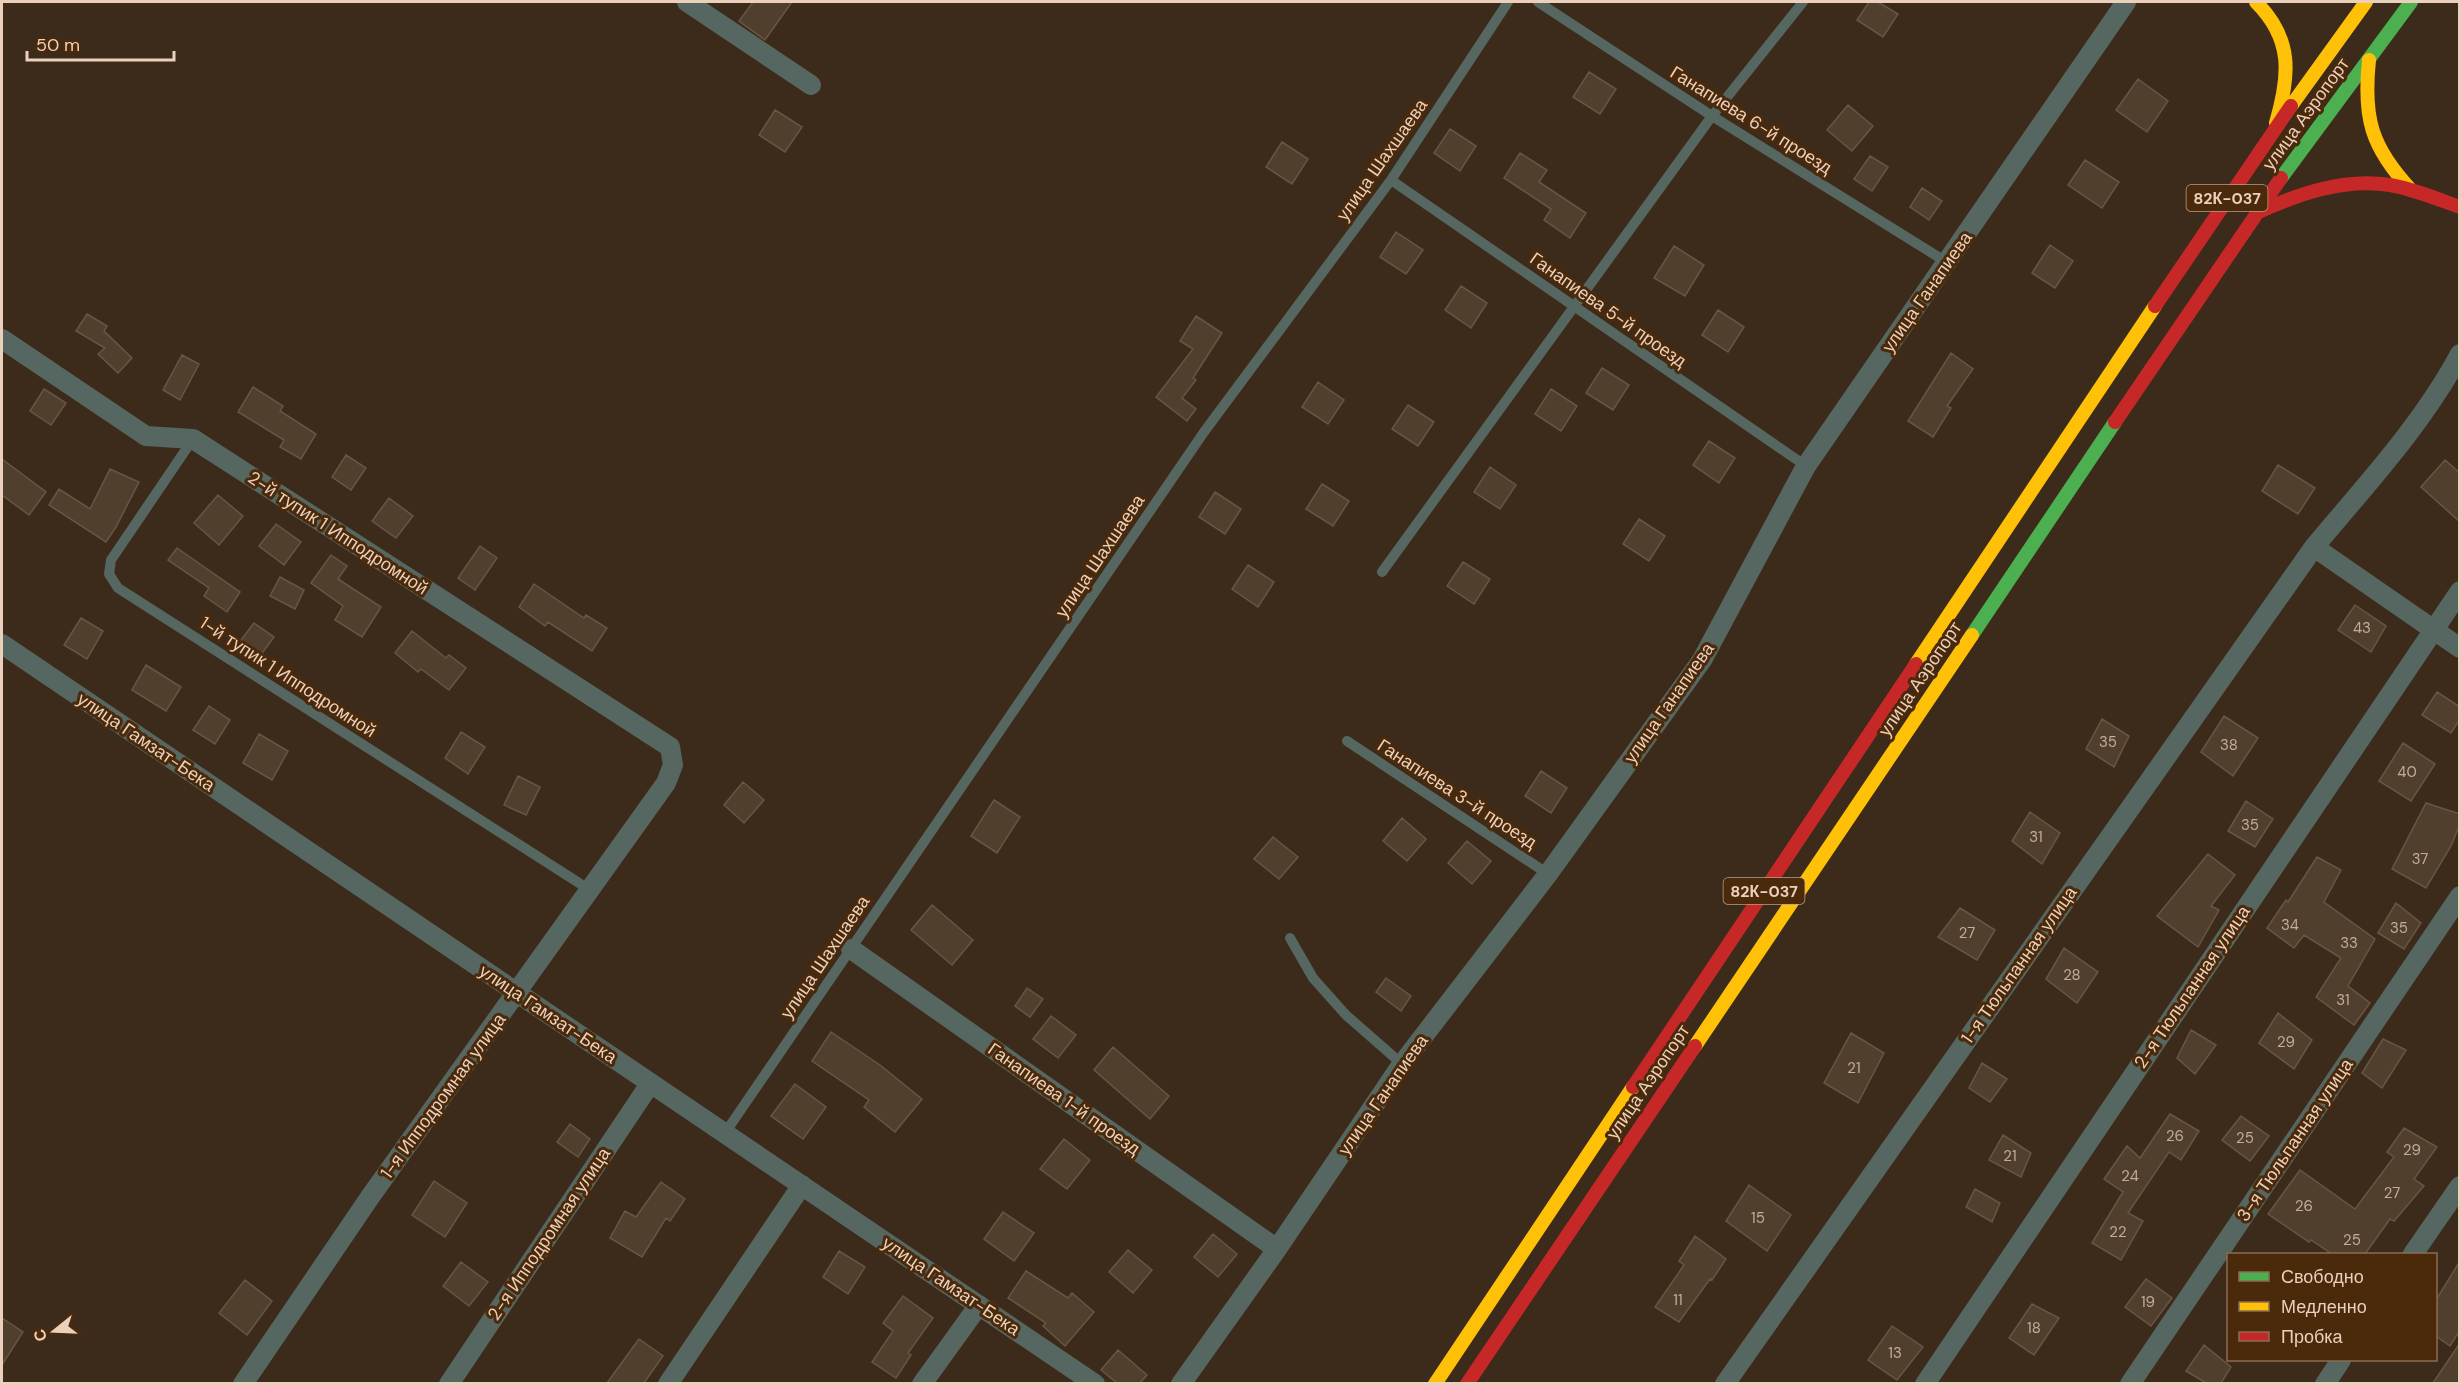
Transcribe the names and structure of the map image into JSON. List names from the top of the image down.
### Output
{
  "streets": {
    "main road": ["улица Аэропорт", "82К-037"],
    "street": [
      "улица Ганапиева",
      "2-й тупик 1 Ипподромной",
      "улица Гамзат-Бека",
      "1-я Тюльпанная улица",
      "2-я Тюльпанная улица",
      "1-я Ипподромная улица",
      "Ганапиева 1-й проезд",
      "3-я Тюльпанная улица",
      "2-я Ипподромная улица"
    ],
    "lane": [
      "Ганапиева 6-й проезд",
      "улица Шахшаева",
      "Ганапиева 5-й проезд",
      "1-й тупик 1 Ипподромной",
      "Ганапиева 3-й проезд"
    ]
  },
  "crossings": [
    ["Ганапиева 6-й проезд", "улица Ганапиева"],
    ["улица Шахшаева", "Ганапиева 5-й проезд"],
    ["улица Шахшаева", "улица Гамзат-Бека"],
    ["улица Шахшаева", "Ганапиева 1-й проезд"],
    ["улица Ганапиева", "Ганапиева 5-й проезд"],
    ["улица Ганапиева", "Ганапиева 3-й проезд"],
    ["улица Ганапиева", "Ганапиева 1-й проезд"],
    ["2-й тупик 1 Ипподромной", "1-й тупик 1 Ипподромной"],
    ["2-й тупик 1 Ипподромной", "1-я Ипподромная улица"],
    ["1-й тупик 1 Ипподромной", "1-я Ипподромная улица"],
    ["улица Гамзат-Бека", "1-я Ипподромная улица"],
    ["улица Гамзат-Бека", "2-я Ипподромная улица"]
  ],
  "house_numbers": [
    "43",
    "35",
    "38",
    "40",
    "35",
    "31",
    "37",
    "34",
    "35",
    "27",
    "33",
    "28",
    "31",
    "29",
    "21",
    "26",
    "25",
    "29",
    "21",
    "24",
    "27",
    "26",
    "15",
    "22",
    "25",
    "11",
    "19",
    "18",
    "13"
  ],
  "legend": ["Свободно", "Медленно", "Пробка"],
  "scale_bar": "50 m",
  "north": "left"
}
